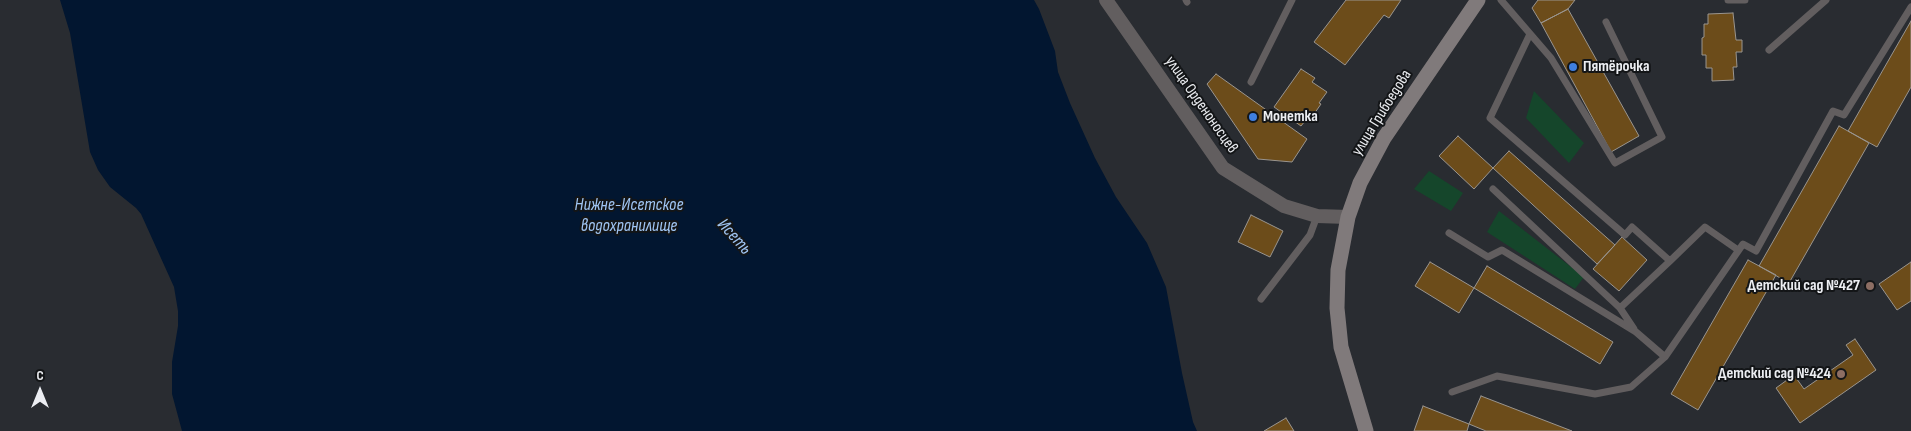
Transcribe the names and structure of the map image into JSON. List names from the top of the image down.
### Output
{
  "streets": {
    "main road": ["улица Грибоедова"],
    "street": ["улица Орденоносцев"]
  },
  "crossings": [
    ["улица Орденоносцев", "улица Грибоедова"]
  ],
  "water": ["Нижне-Исетское водохранилище", "Исеть"],
  "places": [
    "Пятёрочка",
    "Монетка",
    "Детский сад №427",
    "Детский сад №424"
  ],
  "north": "top"
}
